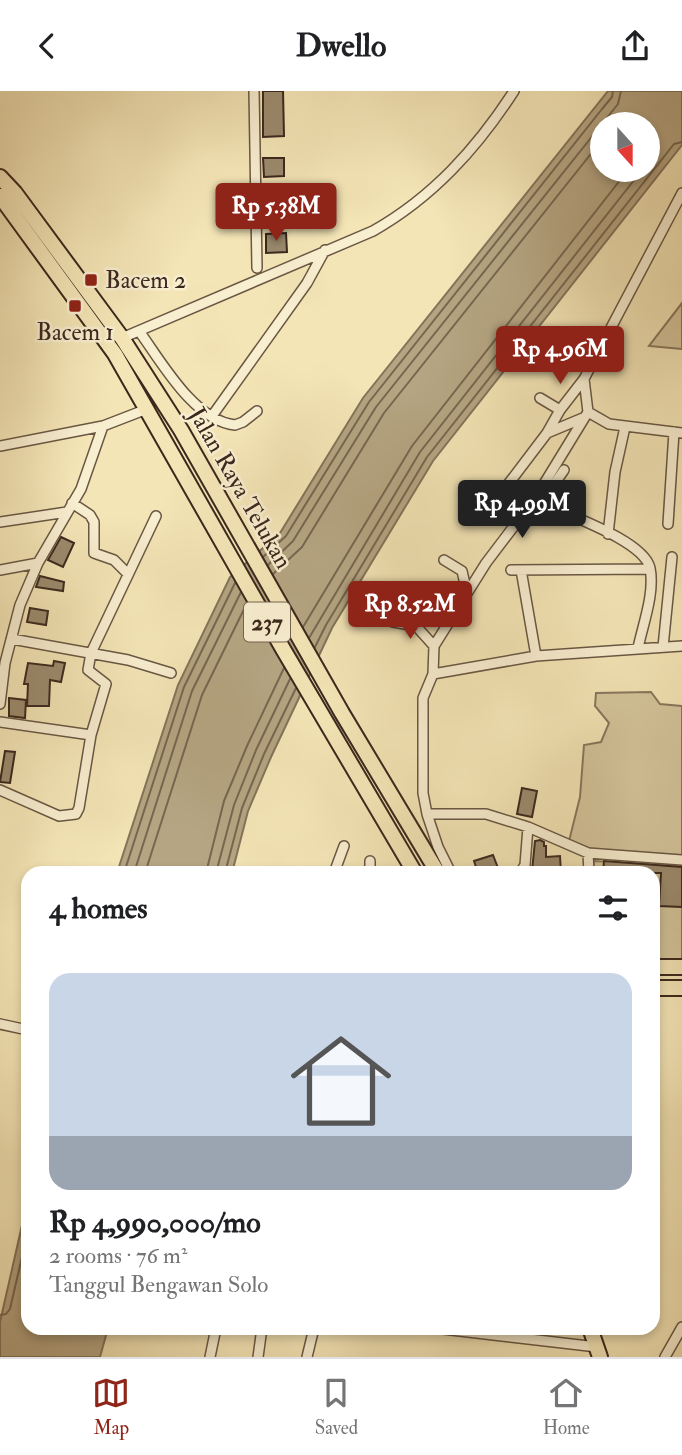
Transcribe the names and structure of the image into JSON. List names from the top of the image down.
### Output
{
  "streets": {
    "main road": ["Jalan Raya Telukan", "237"]
  },
  "places": {
    "transit": ["Bacem 2", "Bacem 1"]
  },
  "north": "bottom",
  "page": {
    "header": "Dwello",
    "price": [
      "Rp 5.38M",
      "Rp 4.96M",
      "Rp 4.99M",
      "Rp 8.52M"
    ],
    "heading": "4 homes",
    "list": [
      {
        "name": "Rp 4,990,000/mo",
        "note": "2 rooms · 76 m² · Tanggul Bengawan Solo"
      }
    ],
    "tabs": ["Map", "Saved", "Home"]
  }
}
